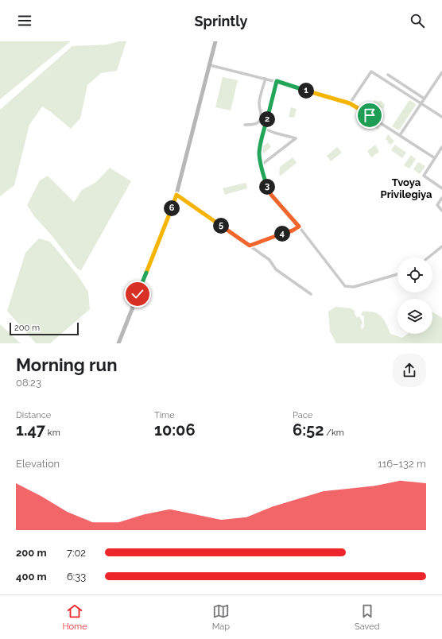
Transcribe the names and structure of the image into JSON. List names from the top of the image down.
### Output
{
  "districts": ["Tvoya Privilegiya"],
  "scale_bar": "200 m",
  "page": {
    "header": "Sprintly",
    "pins": [
      "1",
      "2",
      "3",
      "6",
      "5",
      "4"
    ],
    "scale": "200 m",
    "heading": ["Morning run", "08:23"],
    "stats": [
      ["Distance", "1.47 km"],
      ["Time", "10:06"],
      ["Pace", "6:52 /km"]
    ],
    "chart": ["Elevation", "116–132 m"],
    "list": [
      {
        "name": "200 m",
        "note": "7:02"
      },
      {
        "name": "400 m",
        "note": "6:33"
      }
    ],
    "tabs": ["Home", "Map", "Saved"]
  }
}
